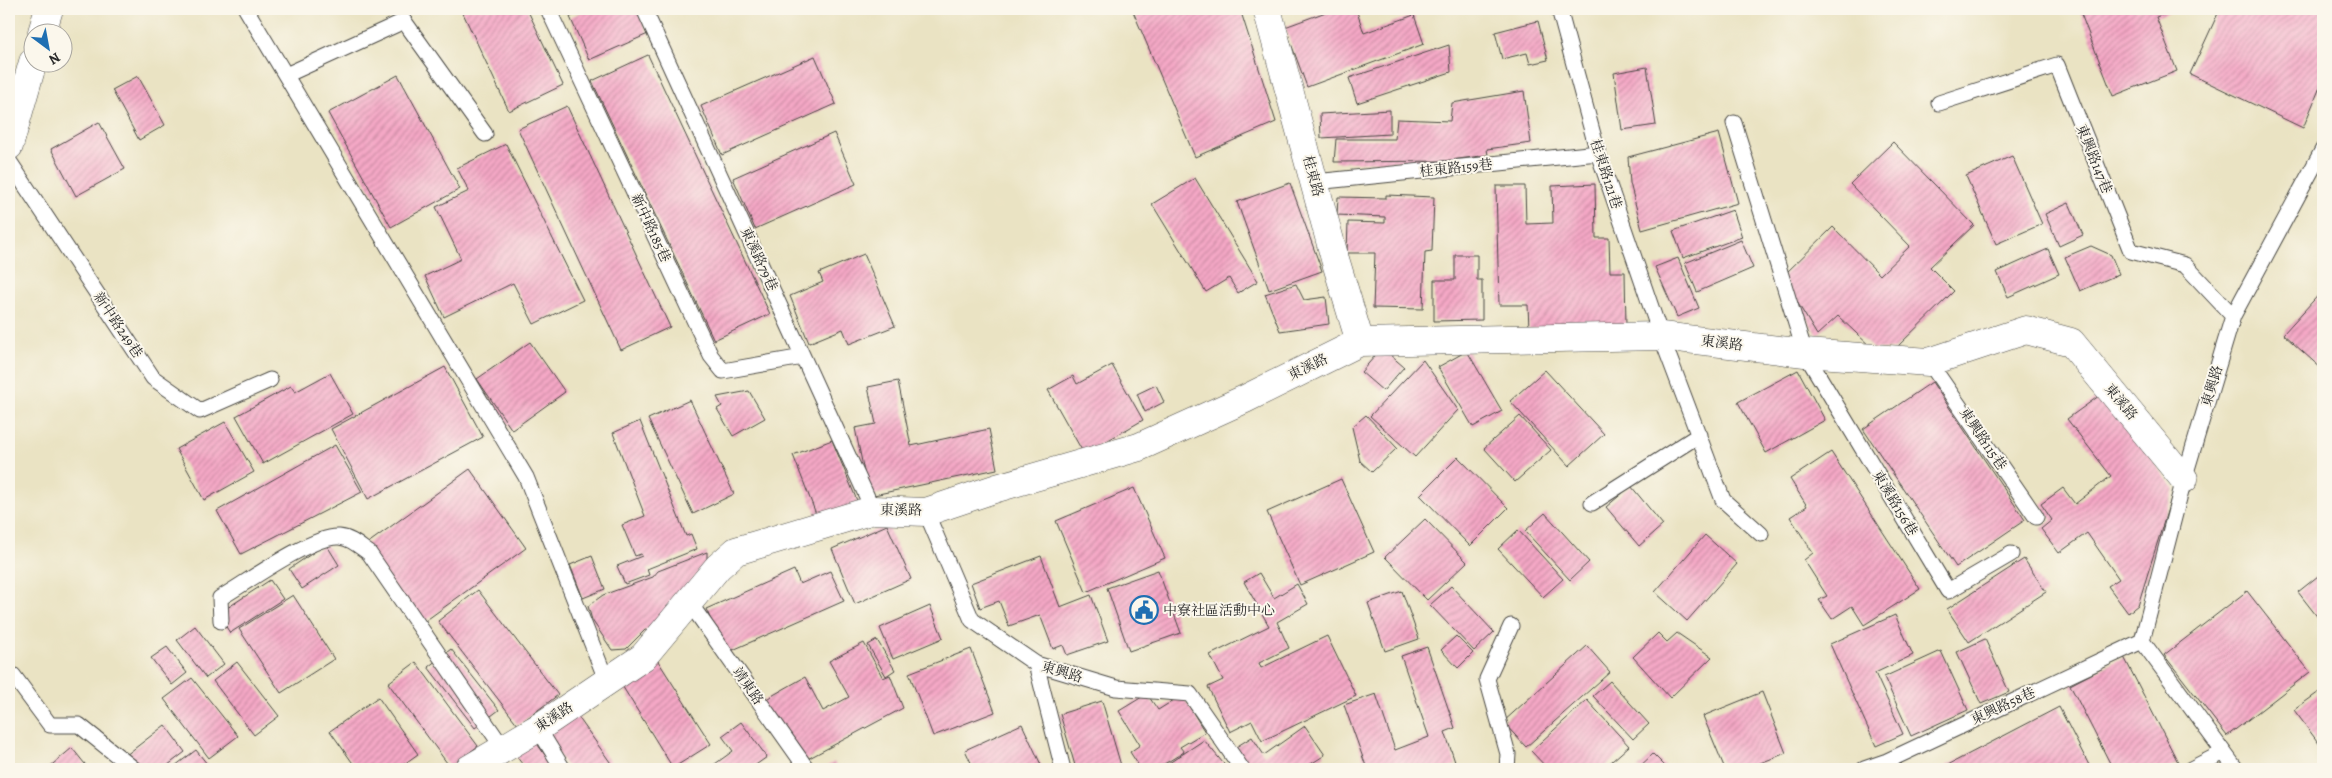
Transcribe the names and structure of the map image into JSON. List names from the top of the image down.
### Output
{
  "streets": {
    "street": ["桂東路", "東溪路"],
    "lane": [
      "東興路147巷",
      "桂東路159巷",
      "桂東路121巷",
      "新中路185巷",
      "東溪路79巷",
      "新中路249巷",
      "東興路",
      "東興路115巷",
      "東溪路156巷",
      "靖東路",
      "東興路58巷"
    ]
  },
  "crossings": [
    ["東興路147巷", "東興路"],
    ["桂東路159巷", "桂東路121巷"],
    ["桂東路159巷", "桂東路"],
    ["桂東路121巷", "東溪路"],
    ["桂東路", "東溪路"],
    ["新中路185巷", "東溪路79巷"],
    ["東溪路79巷", "東溪路"],
    ["東溪路", "東興路"],
    ["東溪路", "東興路115巷"],
    ["東溪路", "東溪路156巷"],
    ["東溪路", "靖東路"],
    ["東興路", "東興路58巷"]
  ],
  "places": {
    "public building": ["中寮社區活動中心"]
  },
  "north": "bottom right"
}
